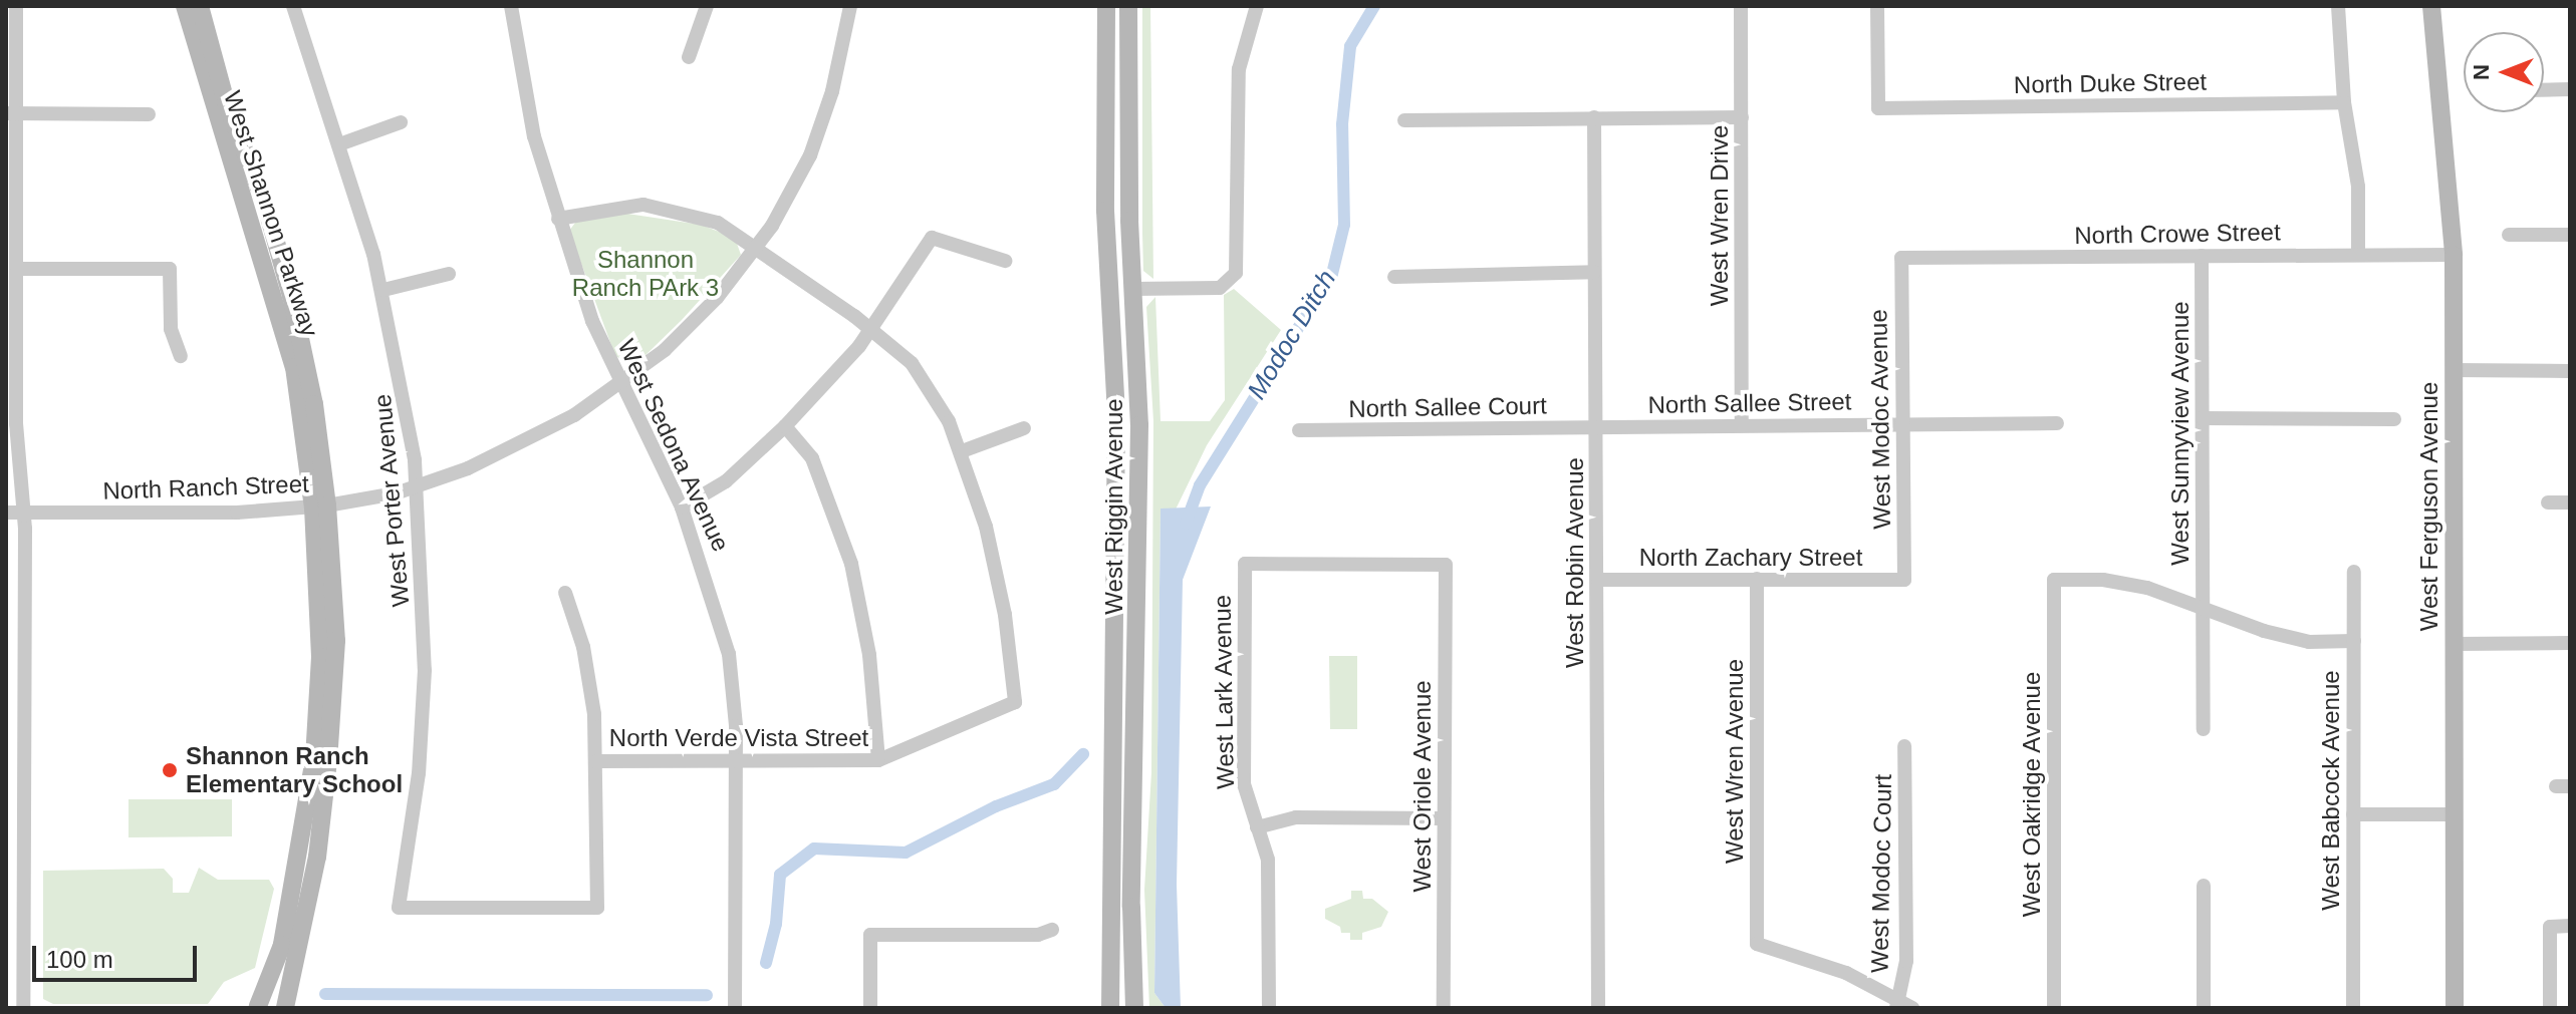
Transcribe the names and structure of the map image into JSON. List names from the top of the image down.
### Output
{
  "streets": {
    "street": [
      "North Duke Street",
      "West Shannon Parkway",
      "West Wren Drive",
      "North Crowe Street",
      "North Sallee Street",
      "North Sallee Court",
      "West Modoc Avenue",
      "West Sunnyview Avenue",
      "West Sedona Avenue",
      "North Ranch Street",
      "West Porter Avenue",
      "West Riggin Avenue",
      "West Ferguson Avenue",
      "North Zachary Street",
      "West Robin Avenue",
      "West Lark Avenue",
      "North Verde Vista Street",
      "West Wren Avenue",
      "West Oriole Avenue",
      "West Babcock Avenue",
      "West Oakridge Avenue",
      "West Modoc Court"
    ]
  },
  "crossings": [
    ["West Shannon Parkway", "North Ranch Street"],
    ["West Wren Drive", "North Sallee Street"],
    ["North Crowe Street", "West Modoc Avenue"],
    ["North Crowe Street", "West Sunnyview Avenue"],
    ["North Crowe Street", "West Ferguson Avenue"],
    ["North Sallee Street", "North Sallee Court"],
    ["North Sallee Street", "West Modoc Avenue"],
    ["North Sallee Street", "West Robin Avenue"],
    ["North Sallee Court", "West Robin Avenue"],
    ["West Modoc Avenue", "North Zachary Street"],
    ["West Sunnyview Avenue", "West Oakridge Avenue"],
    ["West Sedona Avenue", "North Ranch Street"],
    ["West Sedona Avenue", "North Verde Vista Street"],
    ["North Ranch Street", "West Porter Avenue"],
    ["West Porter Avenue", "North Verde Vista Street"],
    ["North Zachary Street", "West Robin Avenue"],
    ["North Zachary Street", "West Wren Avenue"],
    ["West Lark Avenue", "West Oriole Avenue"],
    ["West Wren Avenue", "West Modoc Court"]
  ],
  "water": ["Modoc Ditch"],
  "parks": ["Shannon Ranch PArk 3"],
  "places": ["Shannon Ranch Elementary School"],
  "scale_bar": "100 m",
  "north": "left"
}
